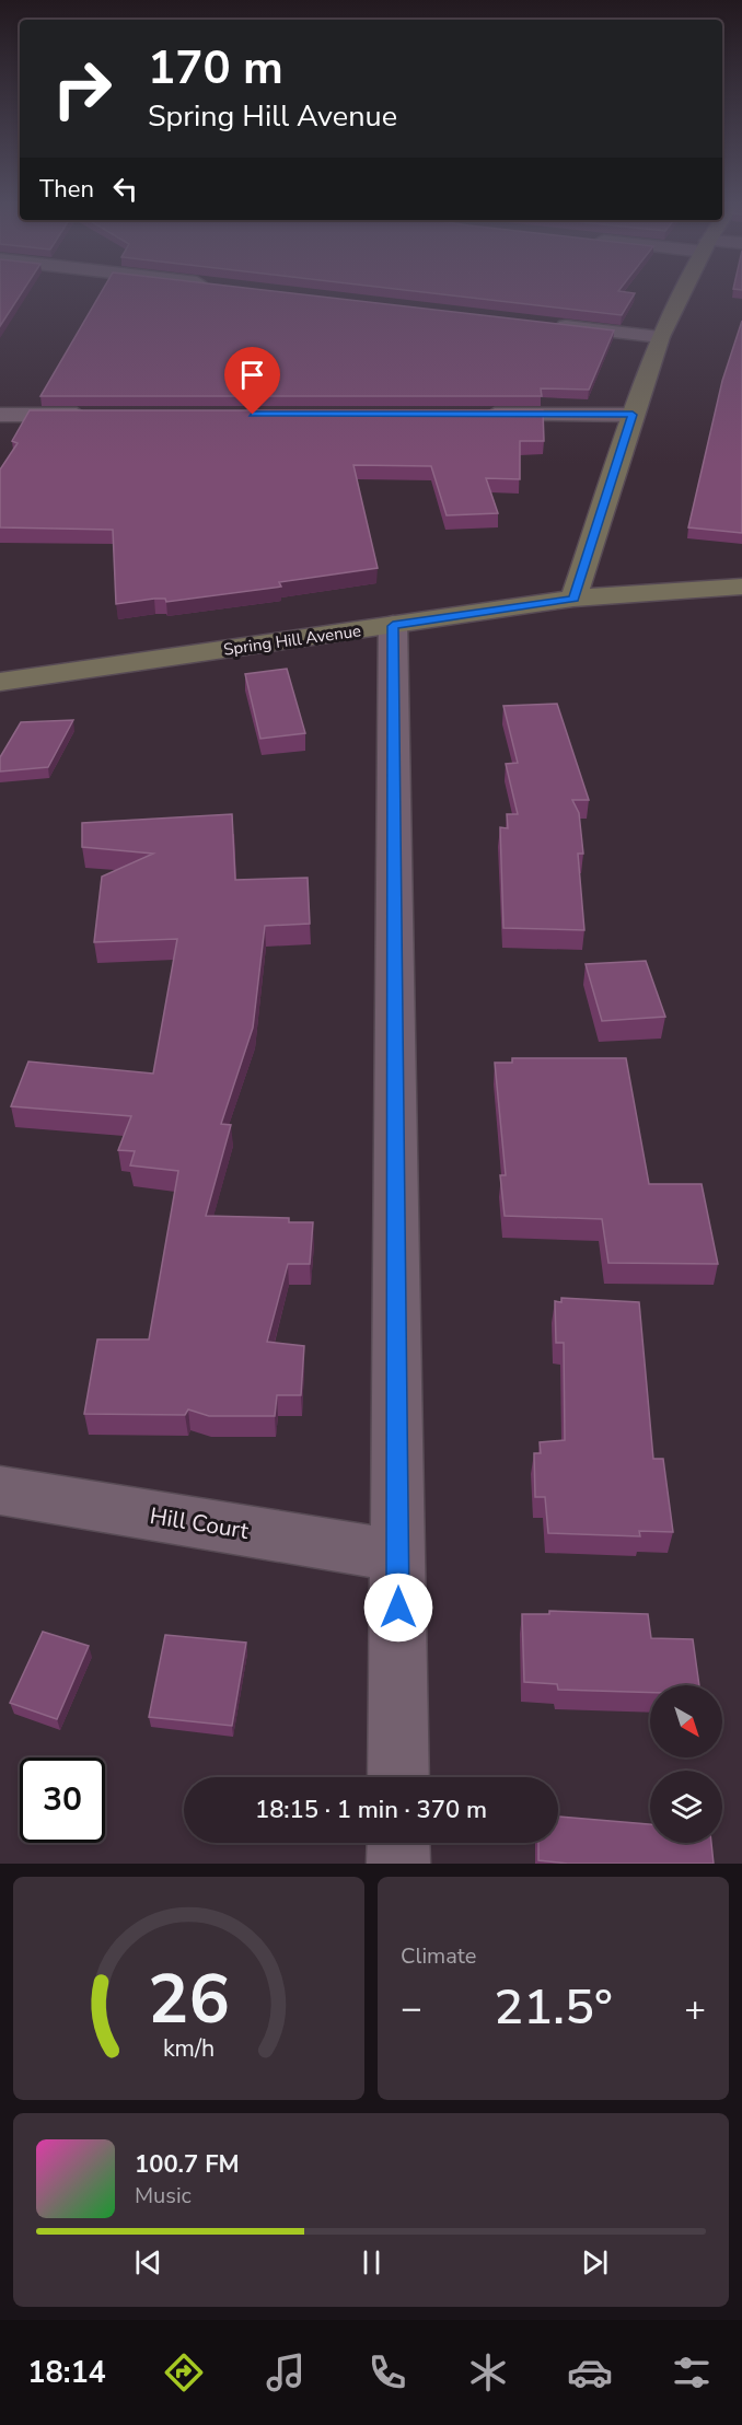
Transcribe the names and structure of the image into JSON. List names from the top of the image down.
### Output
{
  "streets": {
    "street": ["Spring Hill Avenue", "Hill Court"]
  },
  "north": "bottom right",
  "page": {
    "turn": ["170 m", "Spring Hill Avenue"],
    "then": "Then",
    "limit": "30",
    "trip": "18:15 · 1 min · 370 m",
    "tile": "Climate",
    "heat": ["−", "21.5°", "+"],
    "song": ["100.7 FM", "Music"],
    "tabs": "18:14",
    "gauge": ["26", "km/h"]
  }
}
